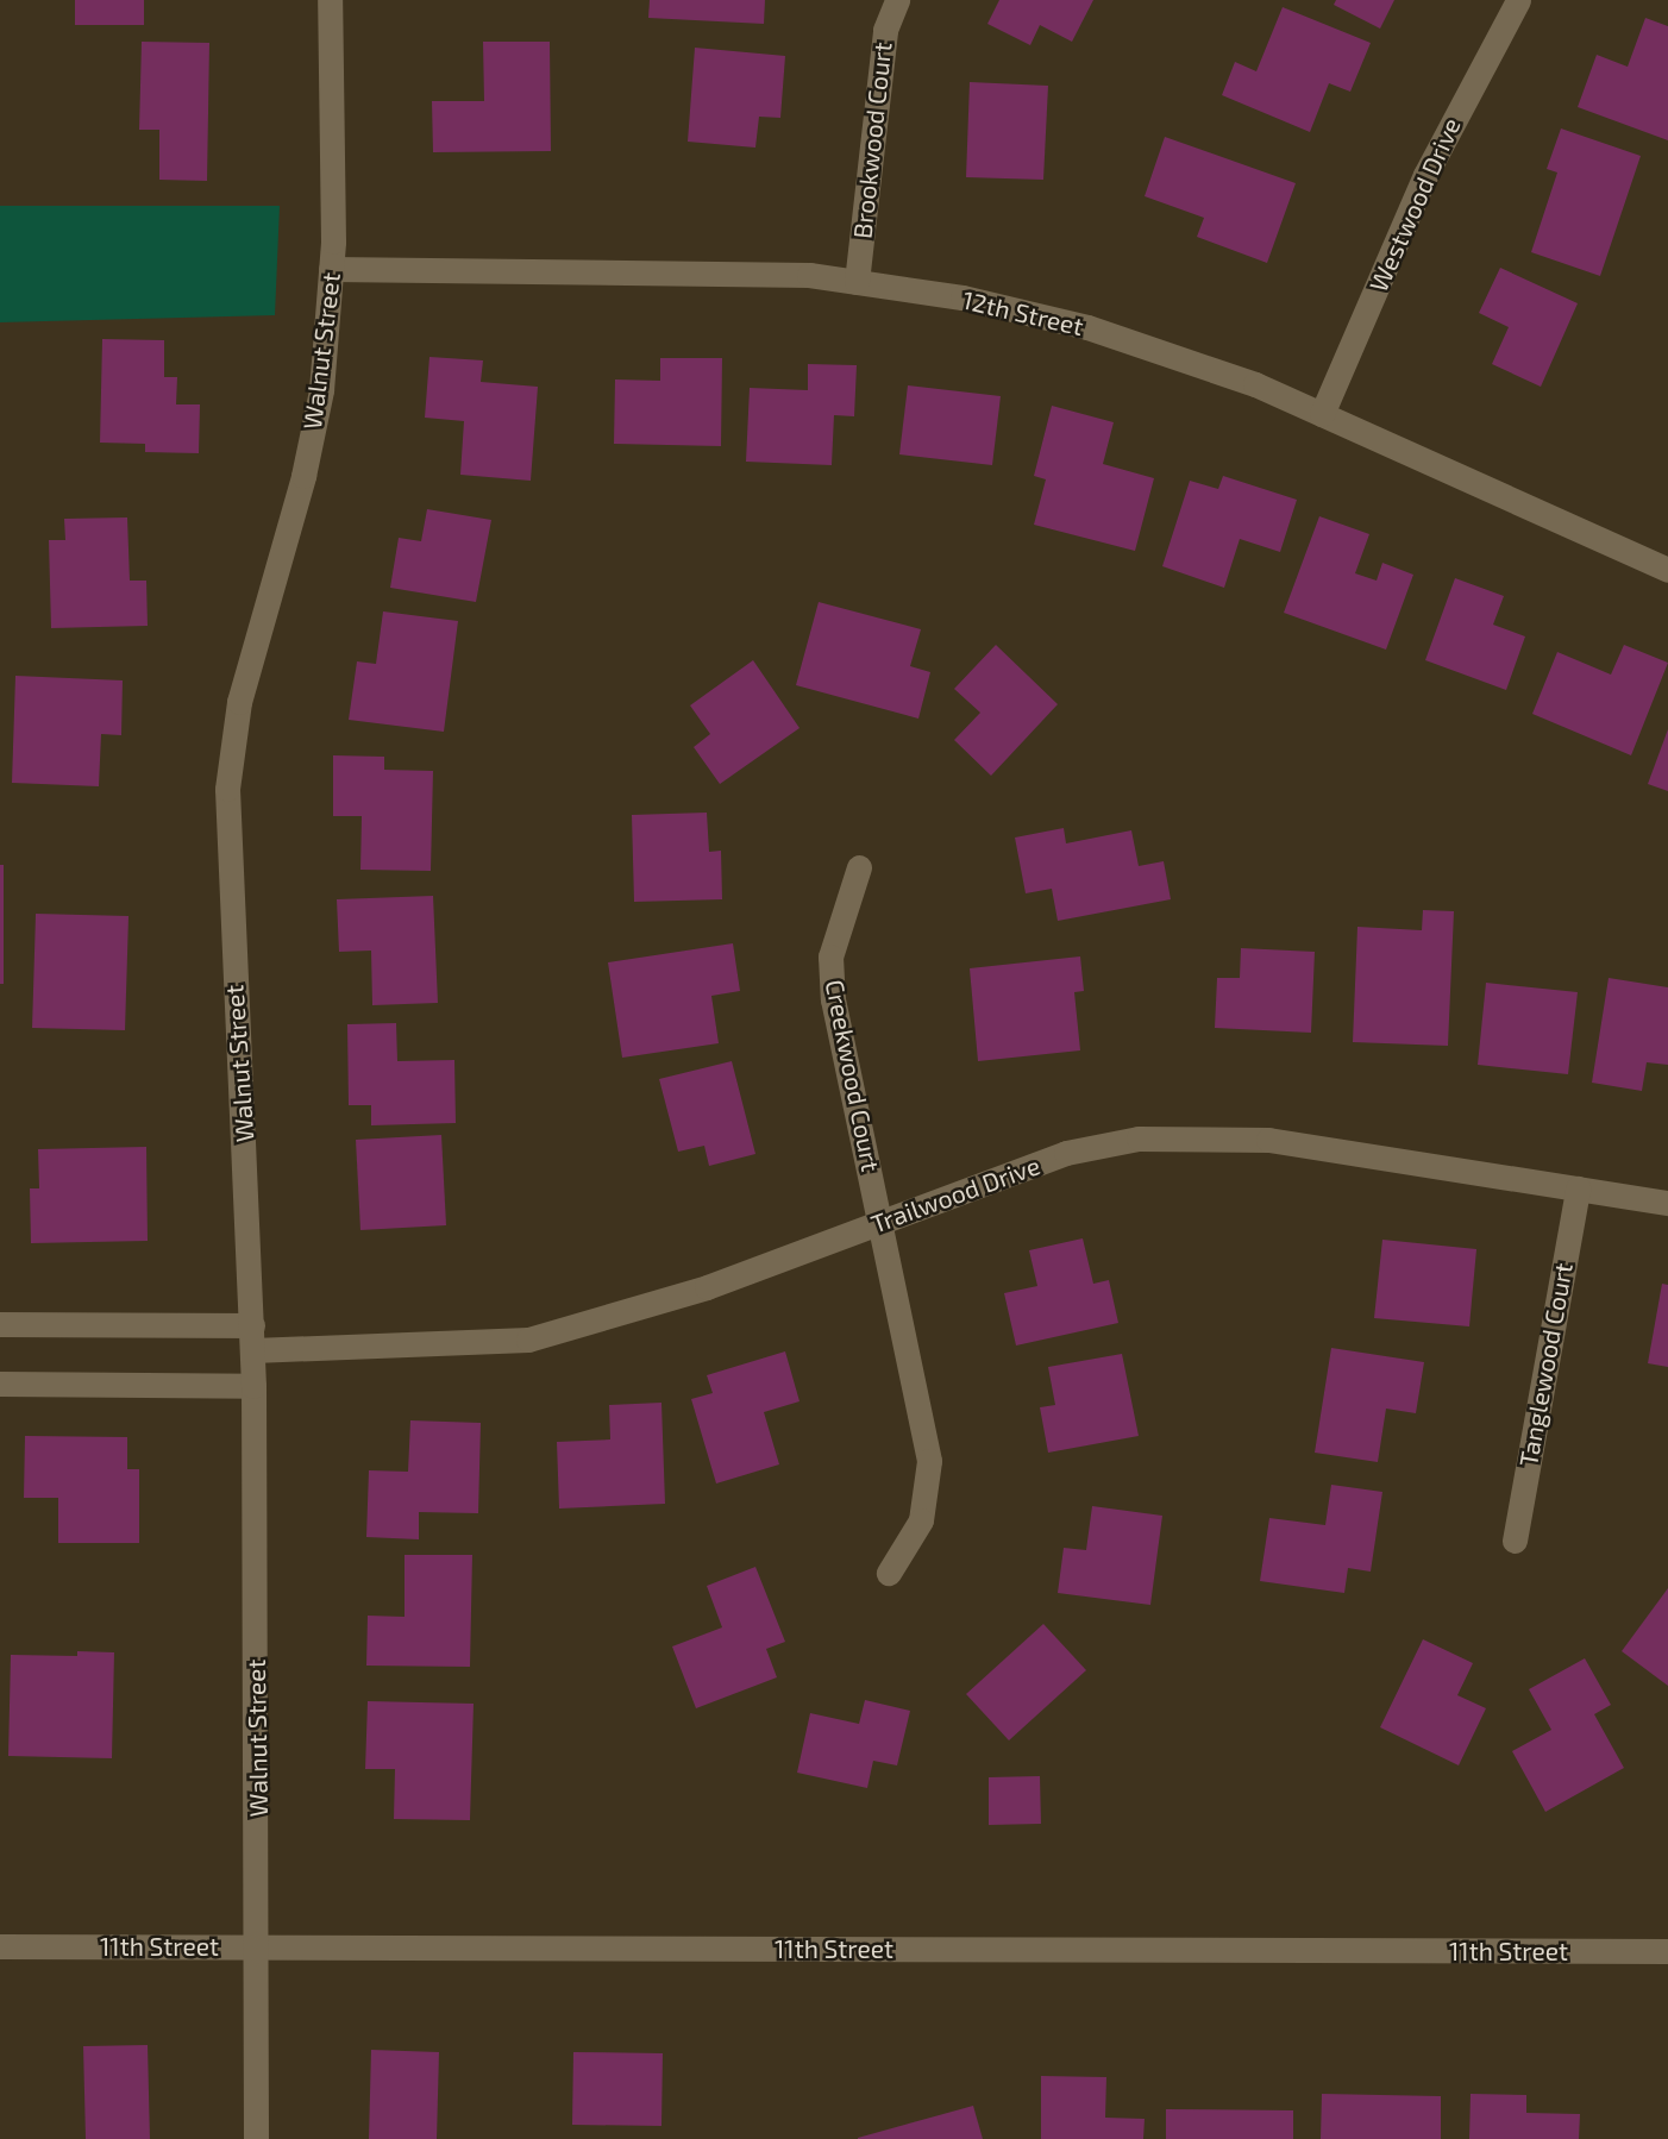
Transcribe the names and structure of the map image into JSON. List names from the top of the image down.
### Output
{
  "streets": {
    "street": [
      "Brookwood Court",
      "Westwood Drive",
      "12th Street",
      "Walnut Street",
      "Creekwood Court",
      "Trailwood Drive",
      "Tanglewood Court",
      "11th Street"
    ]
  },
  "crossings": [
    ["Brookwood Court", "12th Street"],
    ["Westwood Drive", "12th Street"],
    ["12th Street", "Walnut Street"],
    ["Walnut Street", "Trailwood Drive"],
    ["Walnut Street", "11th Street"],
    ["Creekwood Court", "Trailwood Drive"],
    ["Trailwood Drive", "Tanglewood Court"]
  ]
}
